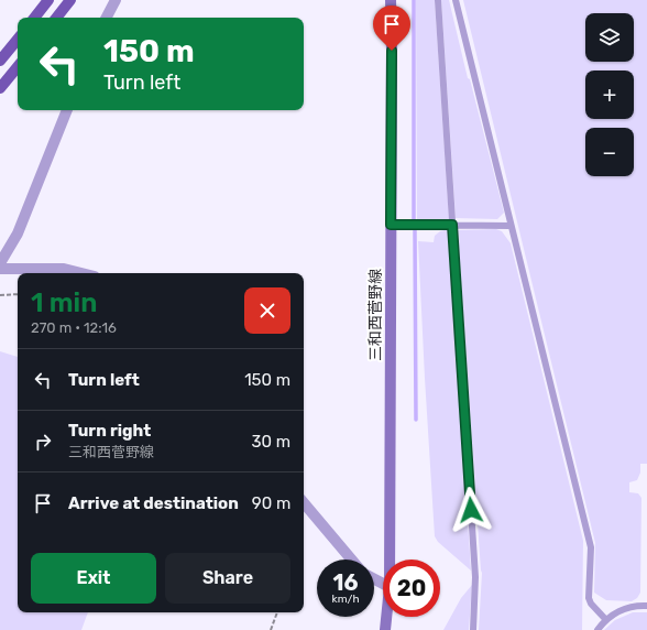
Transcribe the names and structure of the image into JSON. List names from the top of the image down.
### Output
{
  "streets": {
    "main road": ["三和西菅野線"]
  },
  "page": {
    "map_buttons": ["+", "−"],
    "turn": ["150 m", "Turn left"],
    "heading": ["1 min", "270 m · 12:16"],
    "list": [
      {
        "name": "Turn left",
        "value": "150 m"
      },
      {
        "name": "Turn right",
        "note": "三和西菅野線",
        "value": "30 m"
      },
      {
        "name": "Arrive at destination",
        "value": "90 m"
      }
    ],
    "buttons": ["Exit", "Share"],
    "speed": "16 km/h",
    "limit": "20"
  }
}
